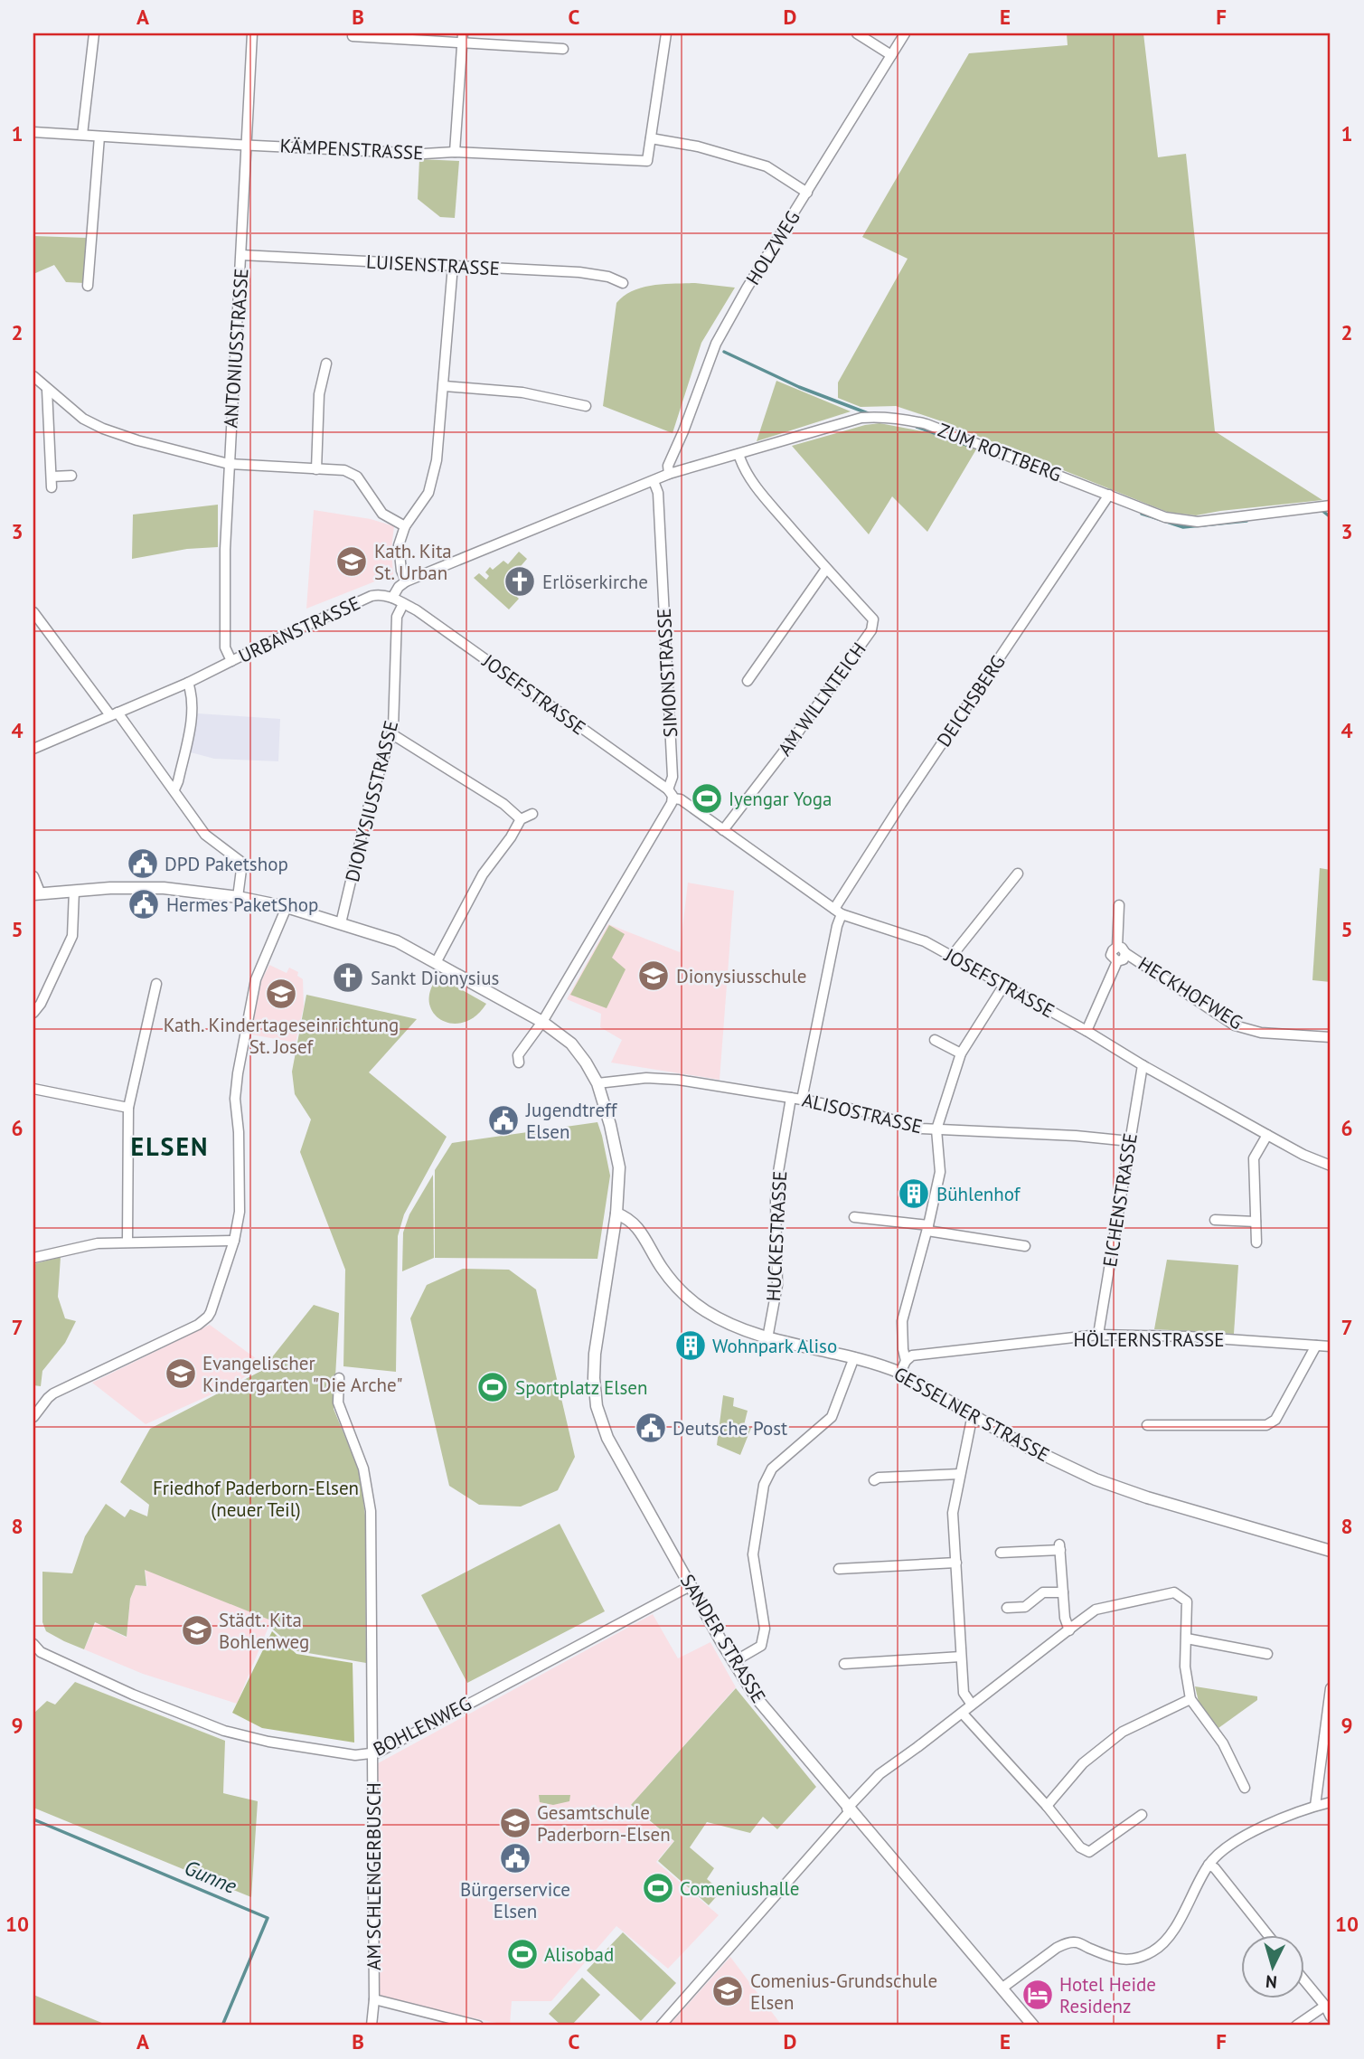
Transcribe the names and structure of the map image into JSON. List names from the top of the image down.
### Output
{
  "streets": {
    "street": [
      "KÄMPENSTRASSE",
      "HOLZWEG",
      "LUISENSTRASSE",
      "ANTONIUSSTRASSE",
      "ZUM ROTTBERG",
      "URBANSTRASSE",
      "SIMONSTRASSE",
      "JOSEFSTRASSE",
      "AM WILLNTEICH",
      "DEICHSBERG",
      "DIONYSIUSSTRASSE",
      "HECKHOFWEG",
      "ALISOSTRASSE",
      "EICHENSTRASSE",
      "HUCKESTRASSE",
      "HÖLTERNSTRASSE",
      "GESSELNER STRASSE",
      "SANDER STRASSE",
      "BOHLENWEG",
      "AM SCHLENGERBUSCH"
    ]
  },
  "crossings": [
    ["KÄMPENSTRASSE", "ANTONIUSSTRASSE"],
    ["HOLZWEG", "ZUM ROTTBERG"],
    ["LUISENSTRASSE", "ANTONIUSSTRASSE"],
    ["ANTONIUSSTRASSE", "URBANSTRASSE"],
    ["ZUM ROTTBERG", "AM WILLNTEICH"],
    ["ZUM ROTTBERG", "DEICHSBERG"],
    ["URBANSTRASSE", "JOSEFSTRASSE"],
    ["SIMONSTRASSE", "JOSEFSTRASSE"],
    ["SIMONSTRASSE", "SANDER STRASSE"],
    ["JOSEFSTRASSE", "AM WILLNTEICH"],
    ["JOSEFSTRASSE", "DEICHSBERG"],
    ["JOSEFSTRASSE", "DIONYSIUSSTRASSE"],
    ["JOSEFSTRASSE", "HECKHOFWEG"],
    ["JOSEFSTRASSE", "EICHENSTRASSE"],
    ["DIONYSIUSSTRASSE", "SANDER STRASSE"],
    ["ALISOSTRASSE", "EICHENSTRASSE"],
    ["ALISOSTRASSE", "HUCKESTRASSE"],
    ["ALISOSTRASSE", "SANDER STRASSE"],
    ["EICHENSTRASSE", "HÖLTERNSTRASSE"],
    ["HUCKESTRASSE", "GESSELNER STRASSE"],
    ["GESSELNER STRASSE", "SANDER STRASSE"],
    ["SANDER STRASSE", "BOHLENWEG"],
    ["BOHLENWEG", "AM SCHLENGERBUSCH"]
  ],
  "districts": ["ELSEN"],
  "water": ["Gunne"],
  "parks": ["Friedhof Paderborn-Elsen (neuer Teil)"],
  "places": {
    "school or university": [
      "Kath. Kita St. Urban",
      "Dionysiusschule",
      "Kath. Kindertageseinrichtung St. Josef",
      "Evangelischer Kindergarten \"Die Arche\"",
      "Städt. Kita Bohlenweg",
      "Gesamtschule Paderborn-Elsen",
      "Comenius-Grundschule Elsen"
    ],
    "church": ["Erlöserkirche", "Sankt Dionysius"],
    "sports": [
      "Iyengar Yoga",
      "Sportplatz Elsen",
      "Comeniushalle",
      "Alisobad"
    ],
    "public building": [
      "DPD Paketshop",
      "Hermes PaketShop",
      "Jugendtreff Elsen",
      "Deutsche Post",
      "Bürgerservice Elsen"
    ],
    "building": ["Bühlenhof", "Wohnpark Aliso"],
    "hotel": ["Hotel Heide Residenz"]
  },
  "north": "bottom",
  "grid": {
    "columns": [
      "A",
      "B",
      "C",
      "D",
      "E",
      "F"
    ],
    "rows": [
      "1",
      "2",
      "3",
      "4",
      "5",
      "6",
      "7",
      "8",
      "9",
      "10"
    ]
  }
}
